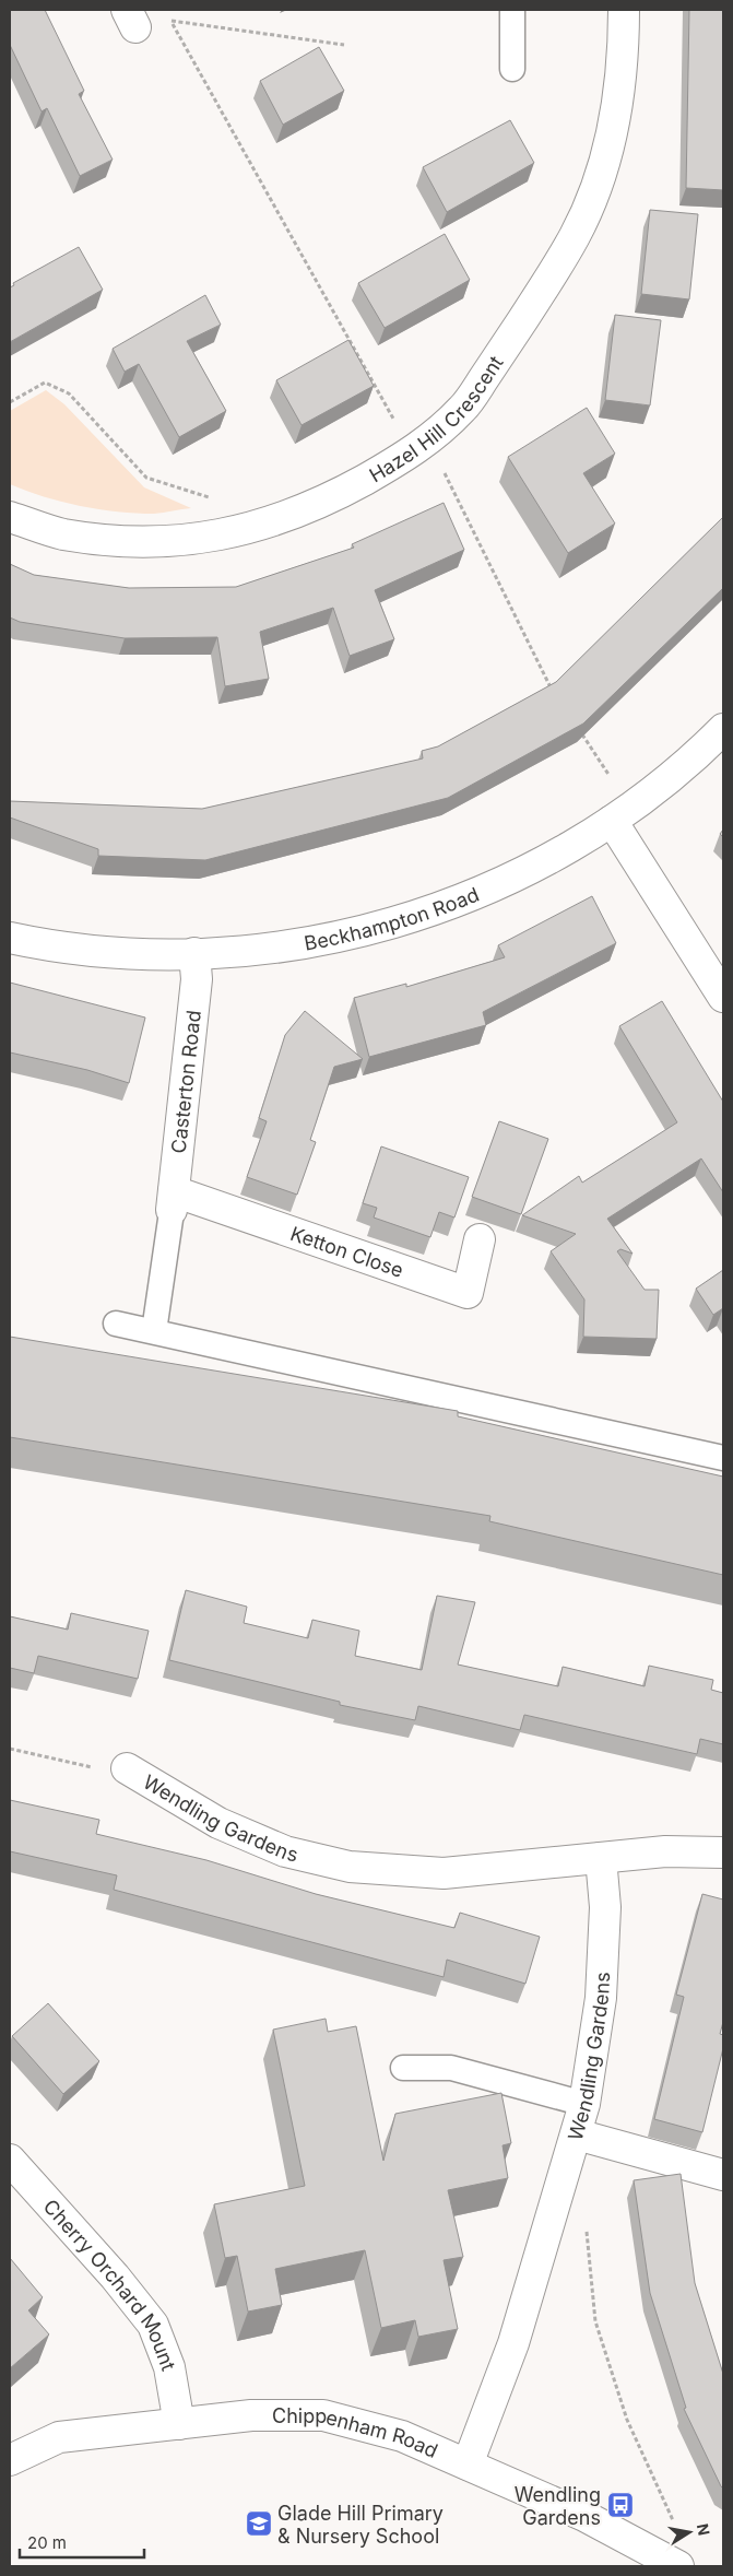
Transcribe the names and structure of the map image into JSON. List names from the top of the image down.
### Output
{
  "streets": {
    "street": [
      "Hazel Hill Crescent",
      "Beckhampton Road",
      "Casterton Road",
      "Ketton Close",
      "Wendling Gardens",
      "Cherry Orchard Mount",
      "Chippenham Road"
    ]
  },
  "crossings": [
    ["Beckhampton Road", "Casterton Road"],
    ["Casterton Road", "Ketton Close"],
    ["Wendling Gardens", "Chippenham Road"],
    ["Cherry Orchard Mount", "Chippenham Road"]
  ],
  "places": {
    "bus stop": ["Wendling Gardens"],
    "school or university": ["Glade Hill Primary & Nursery School"]
  },
  "scale_bar": "20 m",
  "north": "right"
}
